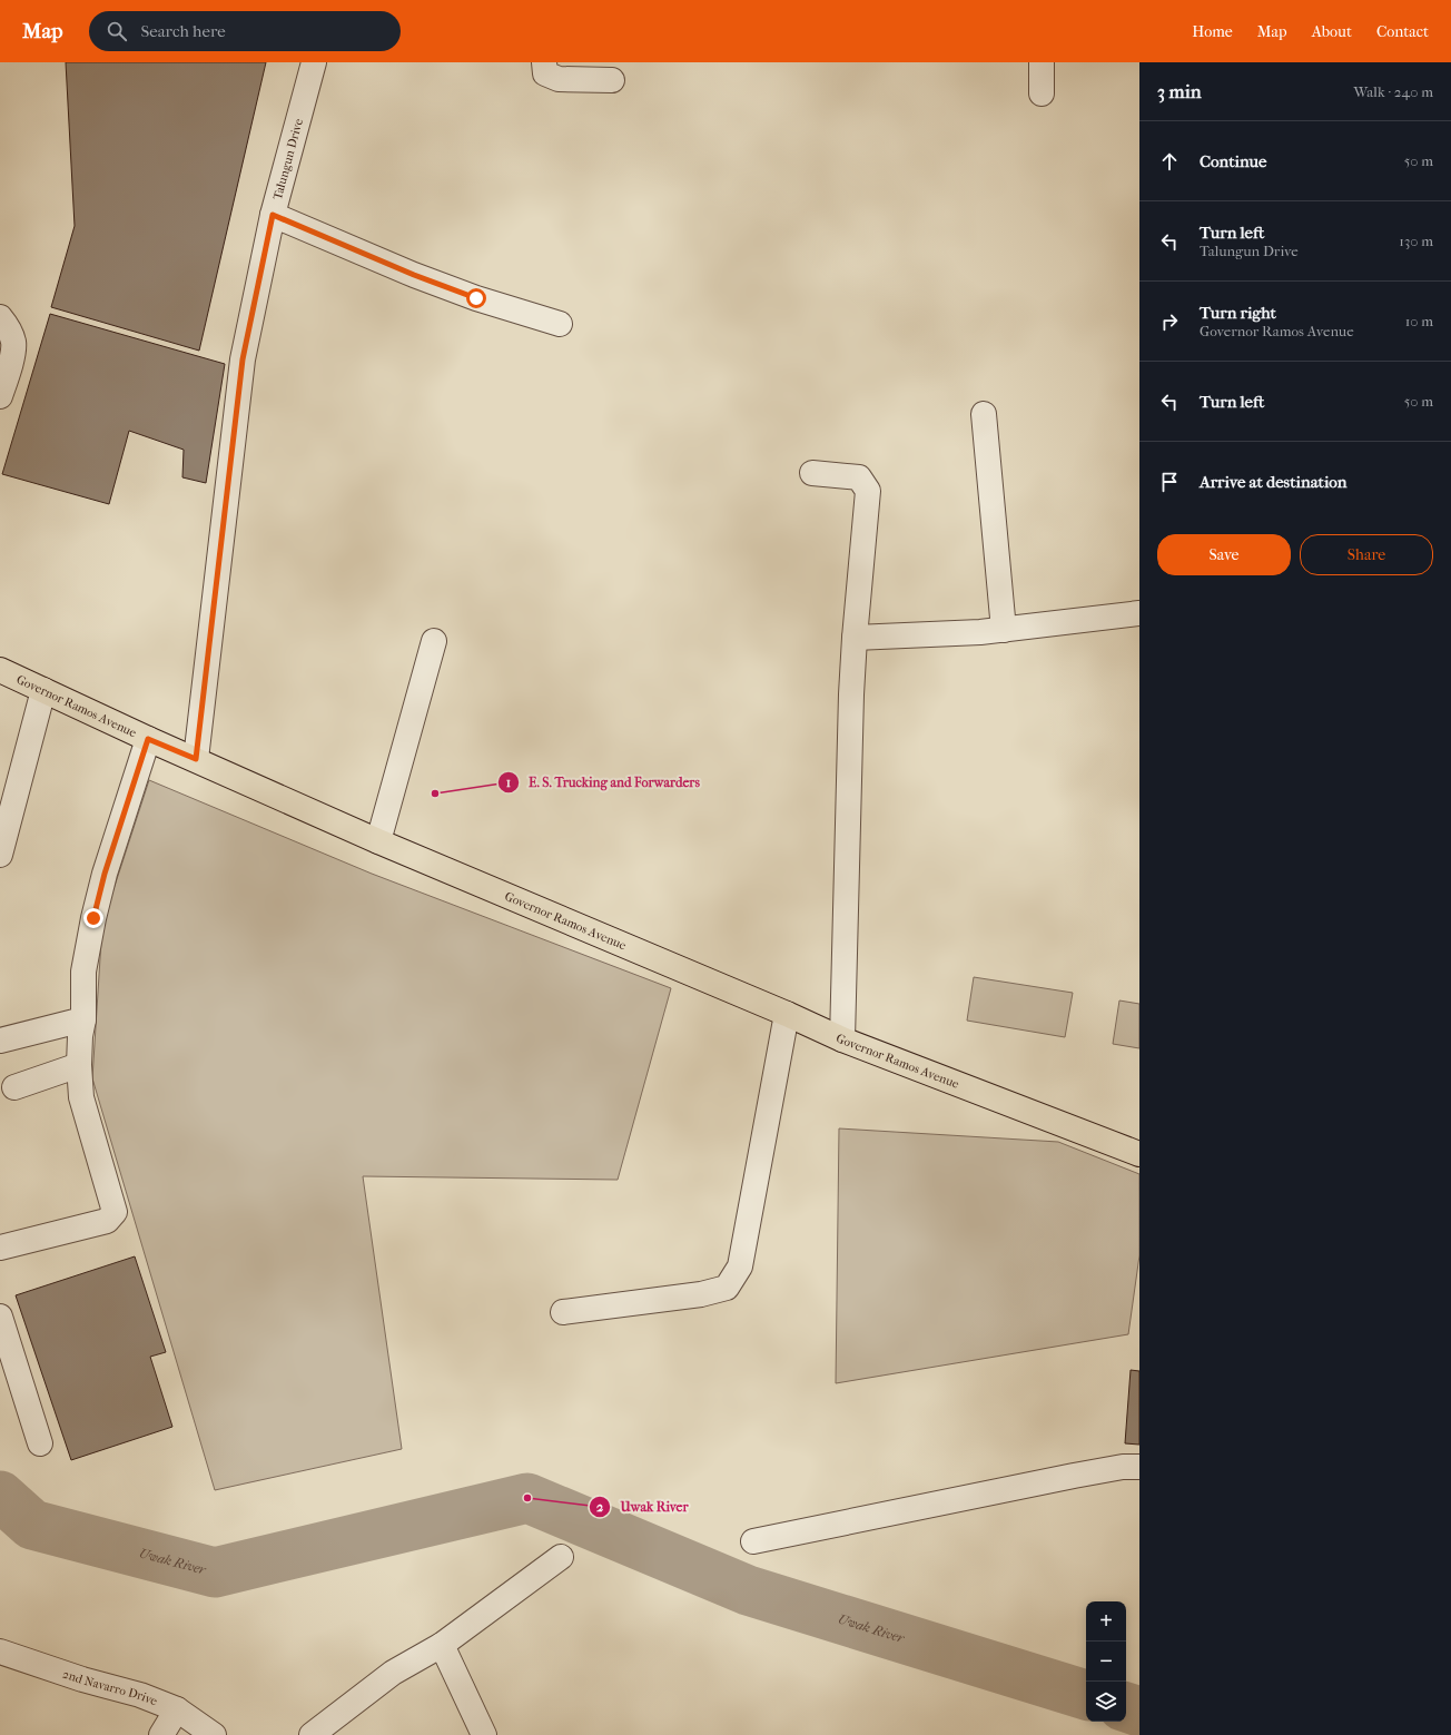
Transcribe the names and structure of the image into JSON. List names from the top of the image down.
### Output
{
  "streets": {
    "main road": ["Governor Ramos Avenue"],
    "street": ["Talungun Drive", "2nd Navarro Drive"]
  },
  "crossings": [
    ["Talungun Drive", "Governor Ramos Avenue"]
  ],
  "water": ["Uwak River"],
  "places": ["E. S. Trucking and Forwarders", "Uwak River"],
  "page": {
    "header": "Map",
    "search": "Search here",
    "nav": [
      "Home",
      "Map",
      "About",
      "Contact"
    ],
    "heading": ["3 min", "Walk · 240 m"],
    "list": [
      ["Continue", "50 m"],
      ["Turn left", "Talungun Drive", "130 m"],
      ["Turn right", "Governor Ramos Avenue", "10 m"],
      ["Turn left", "50 m"],
      "Arrive at destination"
    ],
    "buttons": ["Save", "Share"],
    "map_buttons": ["+", "−"]
  }
}
